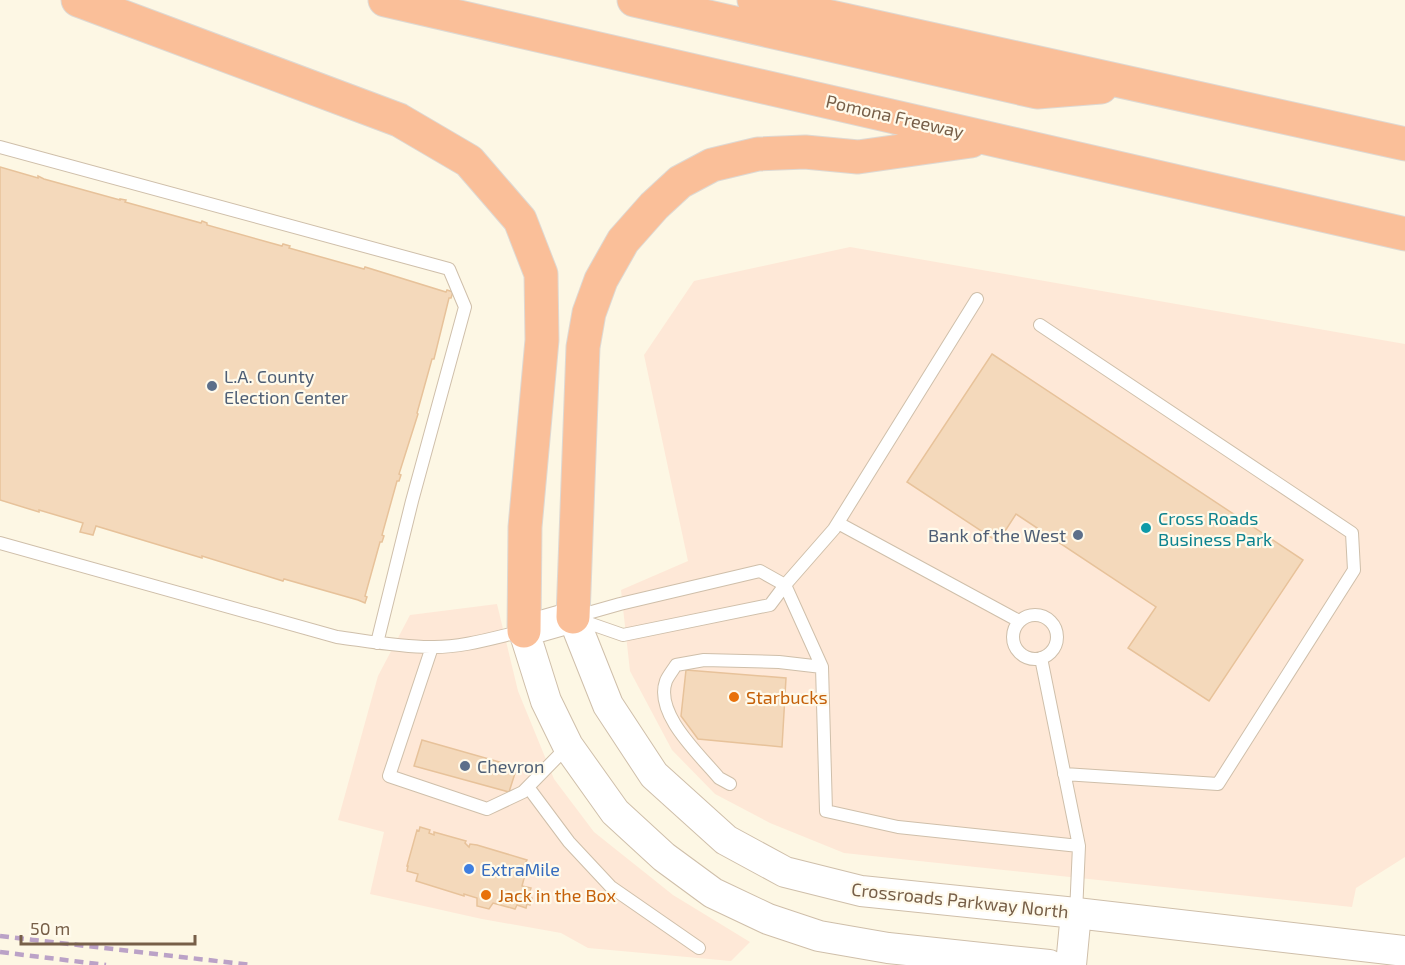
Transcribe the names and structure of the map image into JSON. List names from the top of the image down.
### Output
{
  "streets": {
    "highway": ["Pomona Freeway"],
    "street": ["Crossroads Parkway North"]
  },
  "places": [
    "L.A. County Election Center",
    "Cross Roads Business Park",
    "Bank of the West",
    "Starbucks",
    "Chevron",
    "ExtraMile",
    "Jack in the Box"
  ],
  "scale_bar": "50 m"
}
